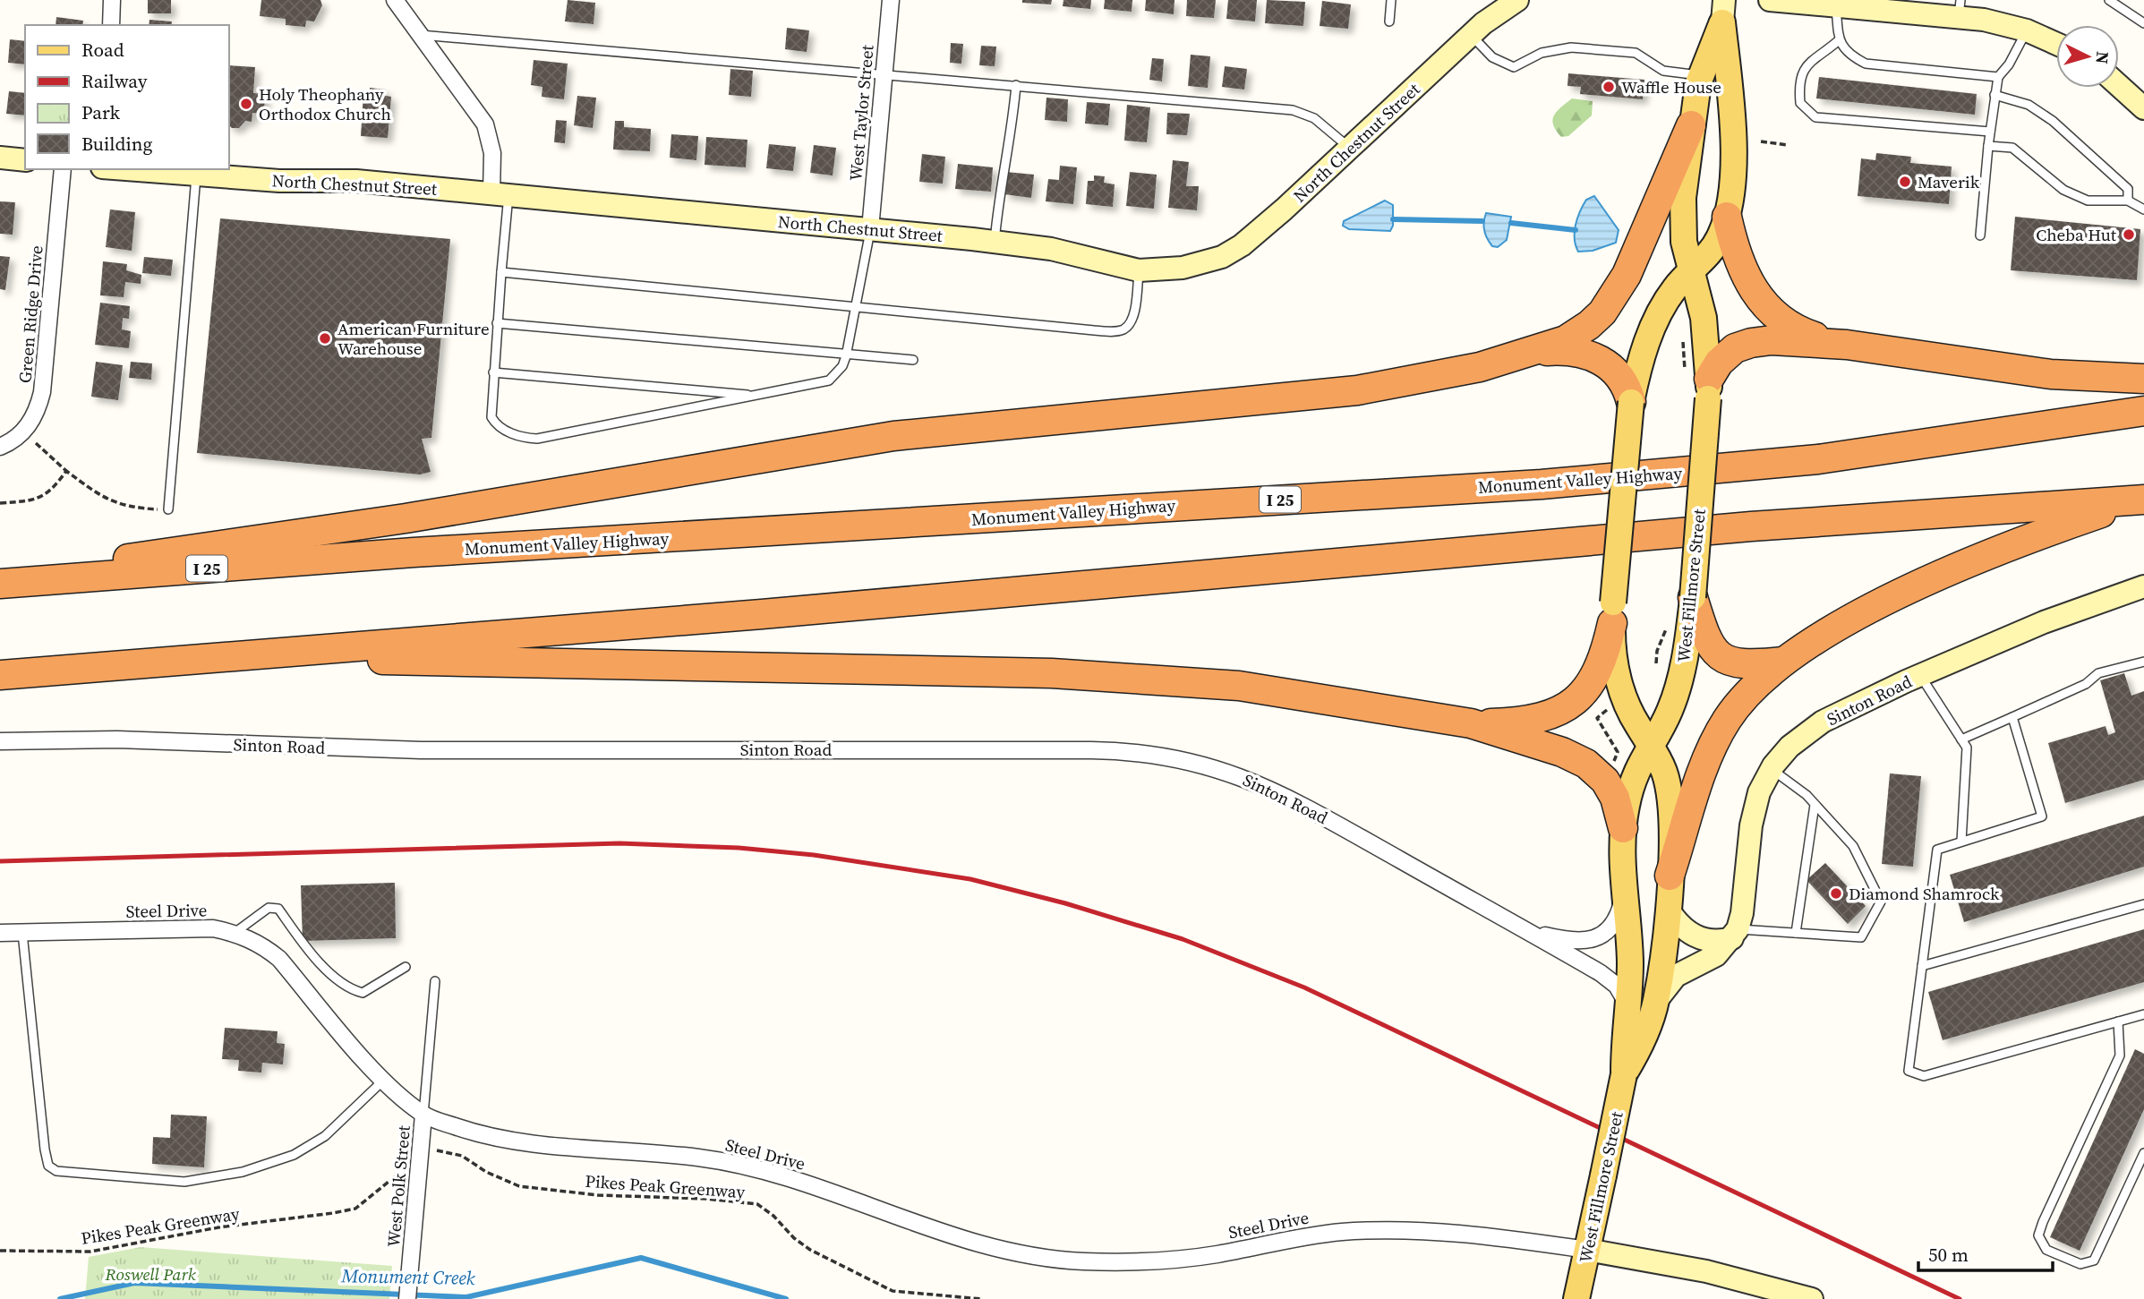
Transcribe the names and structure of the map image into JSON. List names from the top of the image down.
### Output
{
  "streets": {
    "highway": ["Monument Valley Highway", "I 25"],
    "main road": ["North Chestnut Street", "West Fillmore Street", "Sinton Road"],
    "street": [
      "West Taylor Street",
      "Green Ridge Drive",
      "Steel Drive",
      "West Polk Street"
    ],
    "path": ["Pikes Peak Greenway"]
  },
  "crossings": [
    ["West Taylor Street", "North Chestnut Street"],
    ["West Fillmore Street", "Sinton Road"],
    ["West Fillmore Street", "Steel Drive"],
    ["Steel Drive", "West Polk Street"]
  ],
  "water": ["Monument Creek"],
  "parks": ["Roswell Park"],
  "places": [
    "Waffle House",
    "Holy Theophany Orthodox Church",
    "Maverik",
    "Cheba Hut",
    "American Furniture Warehouse",
    "Diamond Shamrock"
  ],
  "legend": [
    "Road",
    "Railway",
    "Park",
    "Building"
  ],
  "scale_bar": "50 m",
  "north": "right"
}
